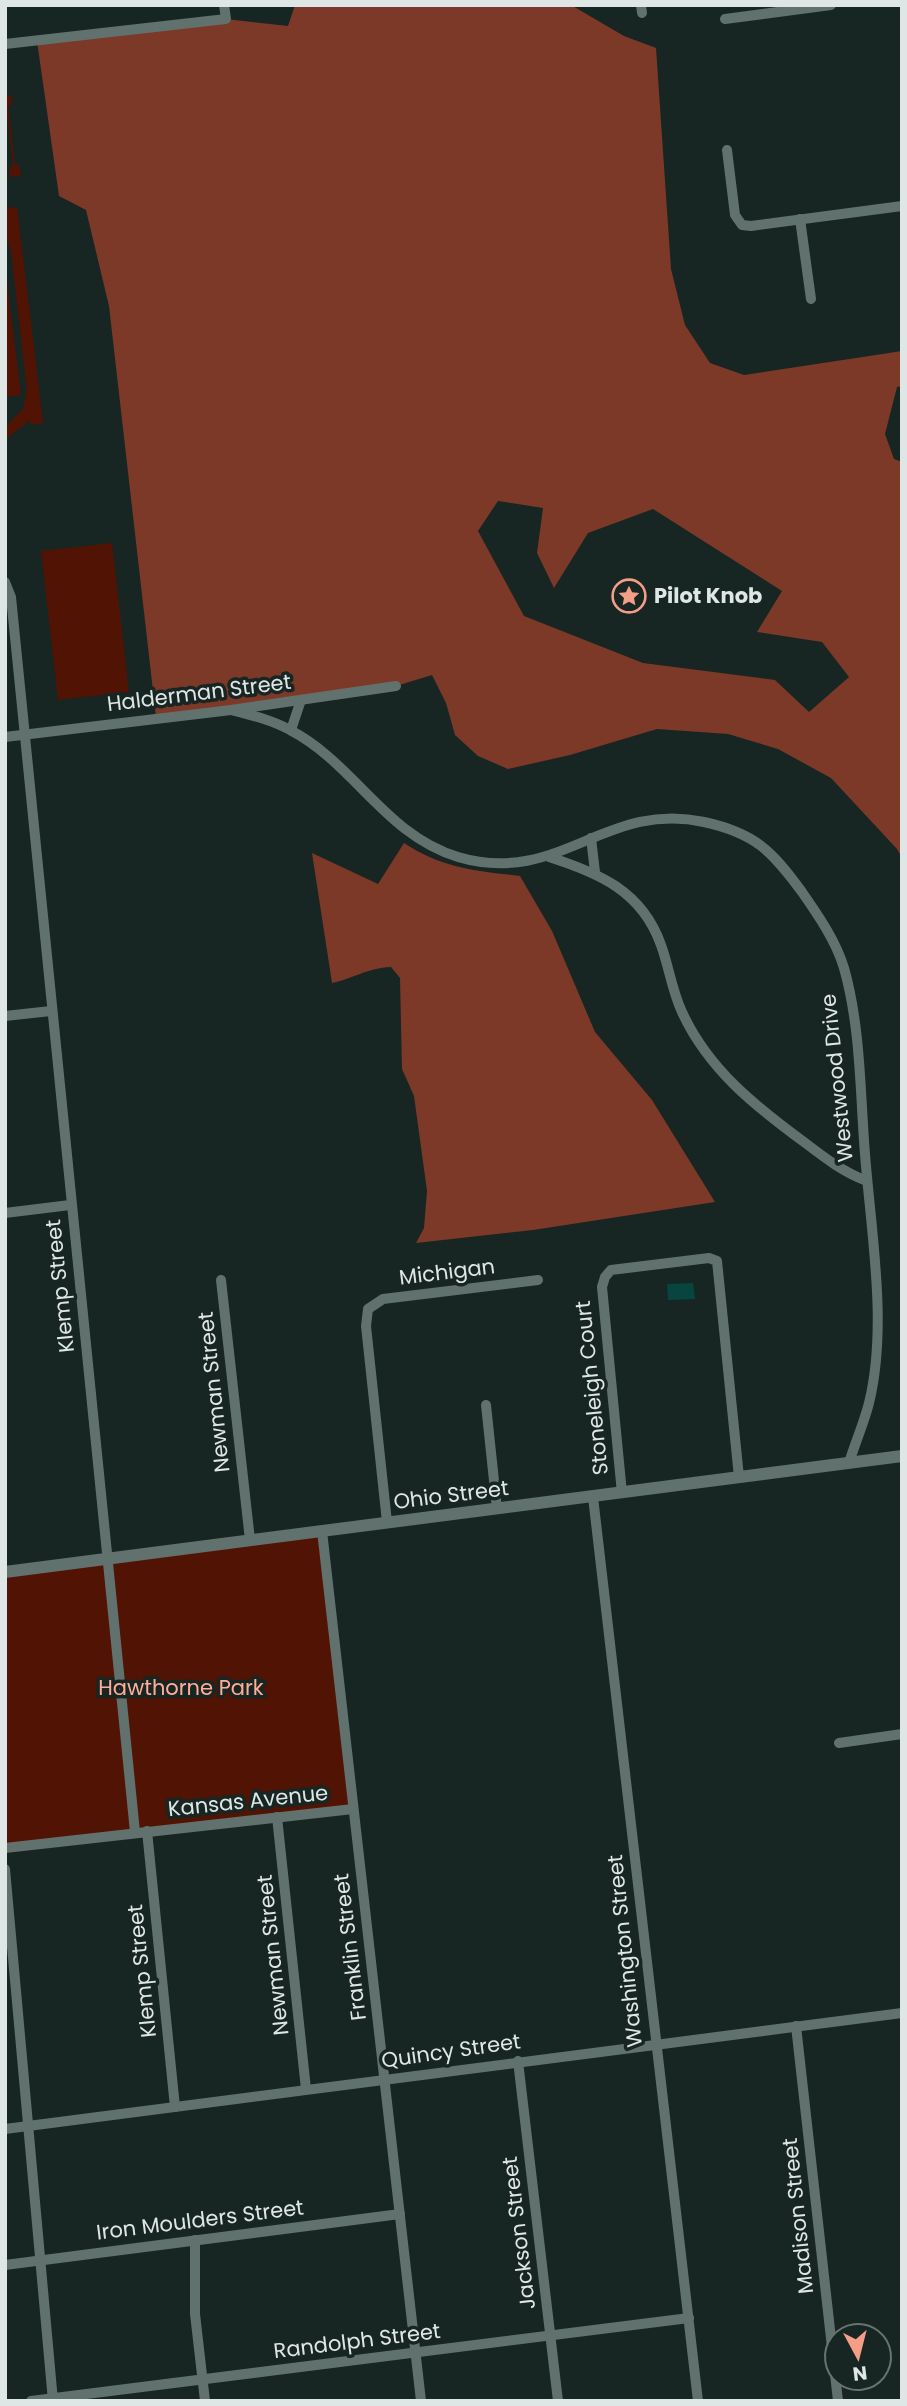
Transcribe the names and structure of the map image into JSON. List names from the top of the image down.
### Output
{
  "streets": {
    "street": [
      "Halderman Street",
      "Westwood Drive",
      "Michigan",
      "Klemp Street",
      "Stoneleigh Court",
      "Newman Street",
      "Ohio Street",
      "Kansas Avenue",
      "Franklin Street",
      "Washington Street",
      "Quincy Street",
      "Madison Street",
      "Iron Moulders Street",
      "Jackson Street",
      "Randolph Street"
    ]
  },
  "crossings": [
    ["Halderman Street", "Westwood Drive"],
    ["Halderman Street", "Klemp Street"],
    ["Westwood Drive", "Ohio Street"],
    ["Michigan", "Ohio Street"],
    ["Klemp Street", "Ohio Street"],
    ["Klemp Street", "Kansas Avenue"],
    ["Klemp Street", "Quincy Street"],
    ["Stoneleigh Court", "Ohio Street"],
    ["Newman Street", "Ohio Street"],
    ["Newman Street", "Kansas Avenue"],
    ["Newman Street", "Quincy Street"],
    ["Ohio Street", "Franklin Street"],
    ["Ohio Street", "Washington Street"],
    ["Kansas Avenue", "Franklin Street"],
    ["Franklin Street", "Quincy Street"],
    ["Franklin Street", "Iron Moulders Street"],
    ["Franklin Street", "Randolph Street"],
    ["Washington Street", "Quincy Street"],
    ["Washington Street", "Randolph Street"],
    ["Quincy Street", "Madison Street"],
    ["Quincy Street", "Jackson Street"],
    ["Jackson Street", "Randolph Street"]
  ],
  "parks": ["Hawthorne Park"],
  "places": {
    "place": ["Pilot Knob"]
  },
  "north": "bottom"
}
